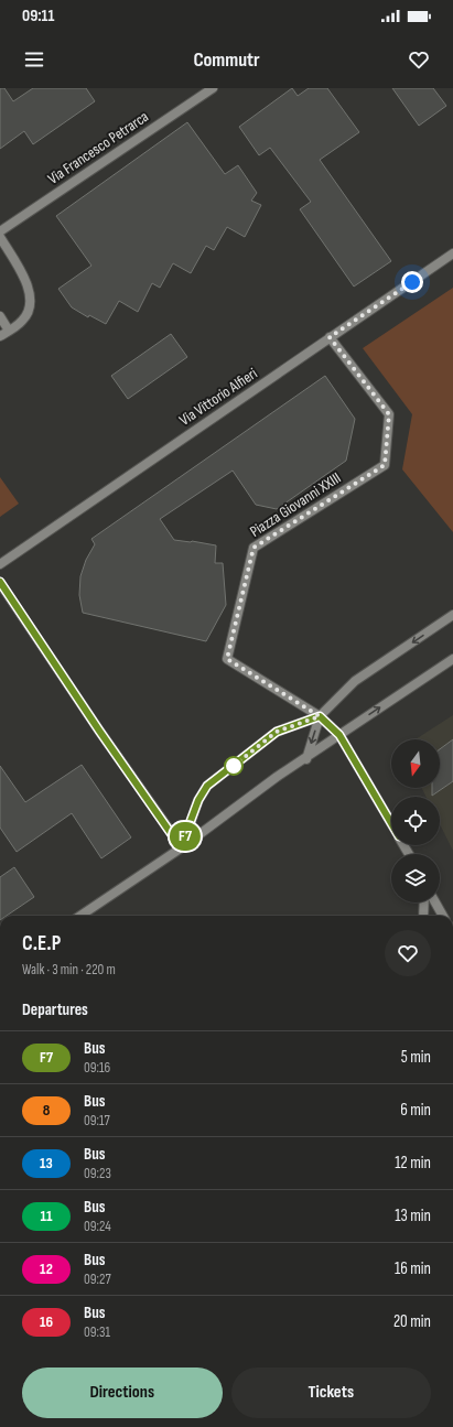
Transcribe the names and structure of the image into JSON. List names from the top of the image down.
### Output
{
  "streets": {
    "street": ["Via Francesco Petrarca", "Via Vittorio Alfieri", "Piazza Giovanni XXIII"]
  },
  "crossings": [
    ["Via Vittorio Alfieri", "Piazza Giovanni XXIII"]
  ],
  "lines": ["bus line F7"],
  "north": "bottom",
  "page": {
    "status": "09:11",
    "header": "Commutr",
    "on_map": "F7",
    "heading": [
      ["C.E.P", "Walk · 3 min · 220 m"],
      "Departures"
    ],
    "list": [
      {
        "mark": "F7",
        "name": "Bus",
        "note": "09:16",
        "value": "5 min"
      },
      {
        "mark": "8",
        "name": "Bus",
        "note": "09:17",
        "value": "6 min"
      },
      {
        "mark": "13",
        "name": "Bus",
        "note": "09:23",
        "value": "12 min"
      },
      {
        "mark": "11",
        "name": "Bus",
        "note": "09:24",
        "value": "13 min"
      },
      {
        "mark": "12",
        "name": "Bus",
        "note": "09:27",
        "value": "16 min"
      },
      {
        "mark": "16",
        "name": "Bus",
        "note": "09:31",
        "value": "20 min"
      }
    ],
    "buttons": ["Directions", "Tickets"]
  }
}
